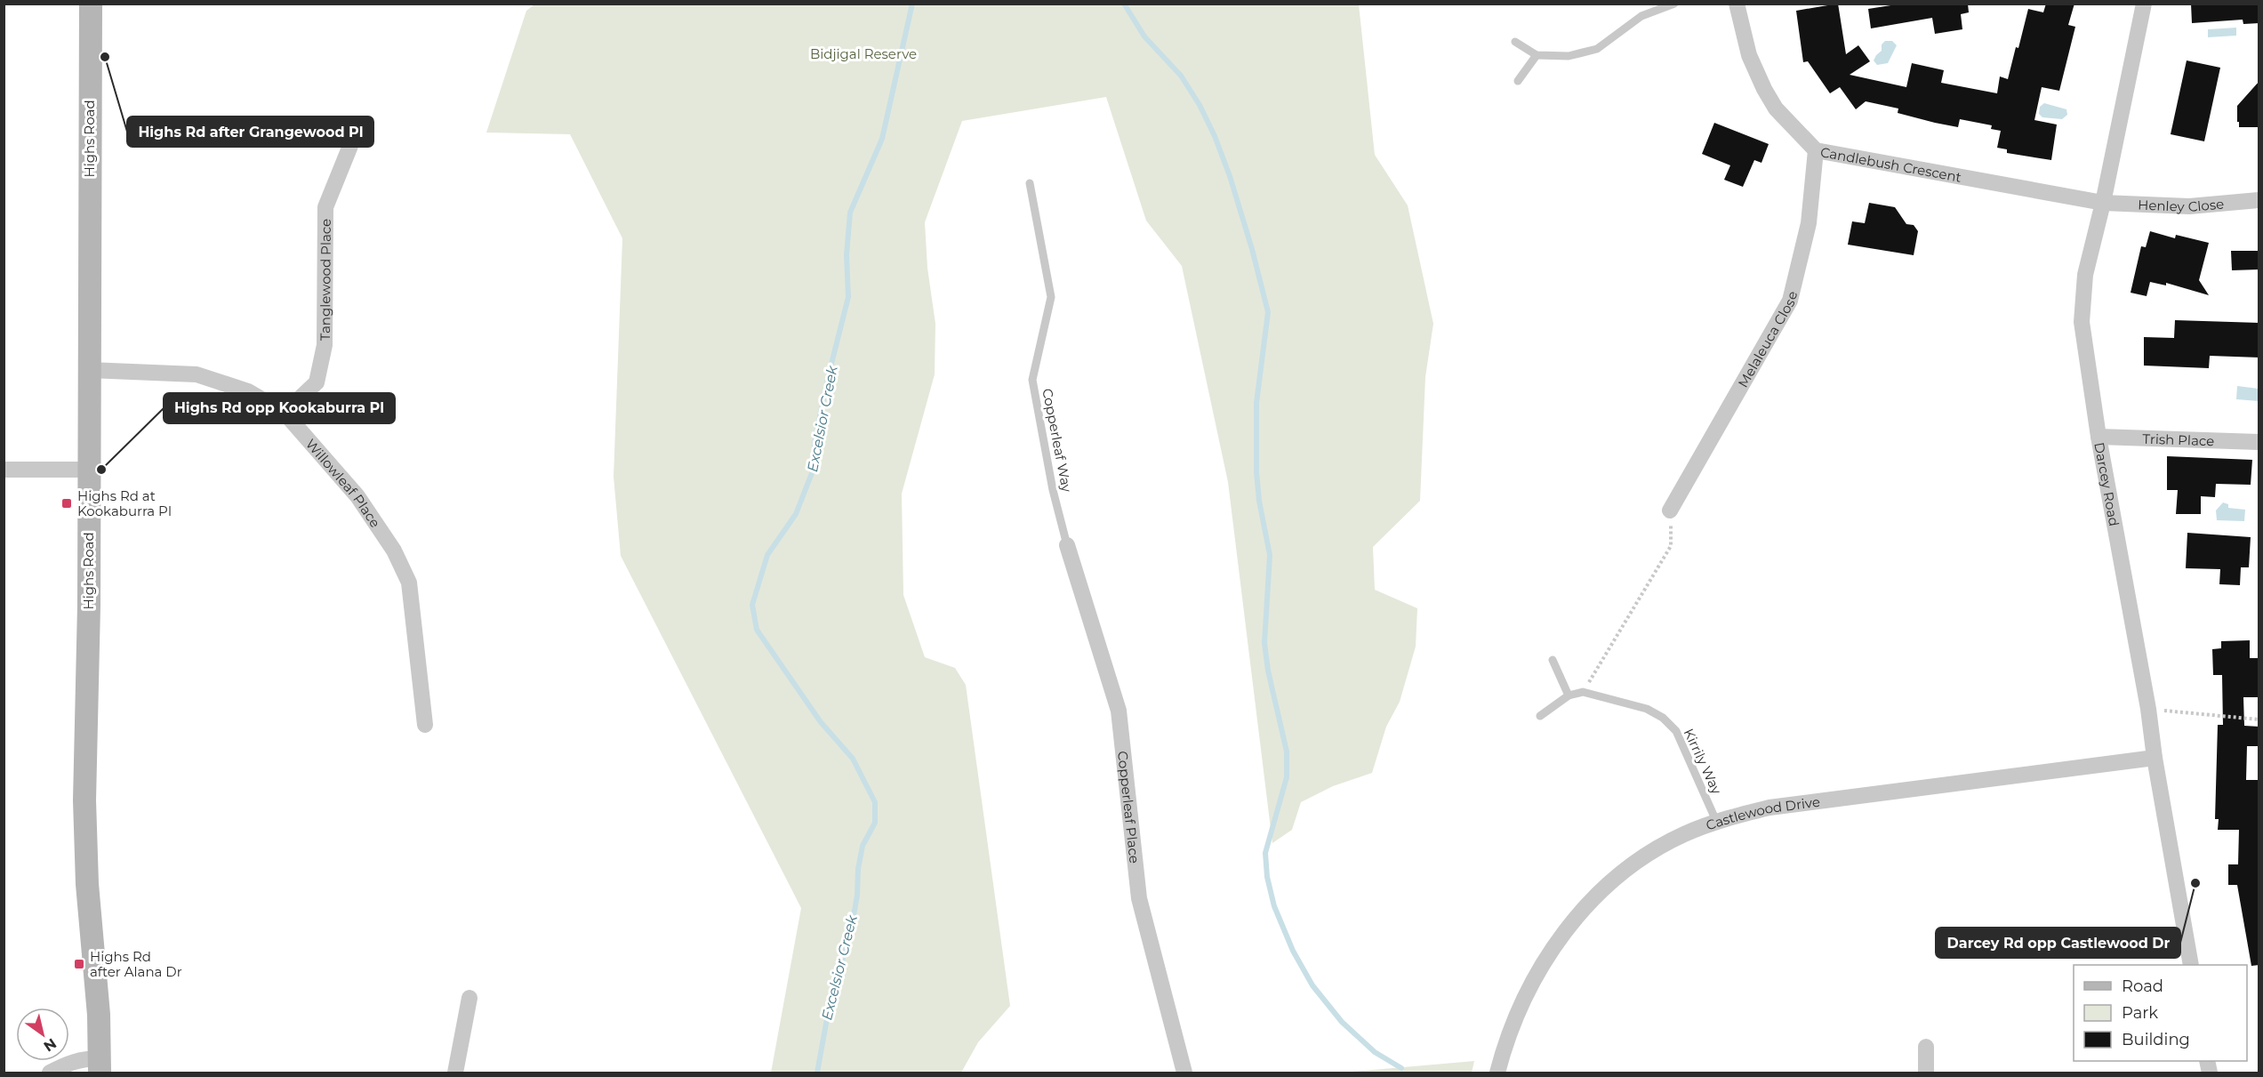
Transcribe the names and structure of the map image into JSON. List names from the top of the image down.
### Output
{
  "streets": {
    "street": [
      "Highs Road",
      "Candlebush Crescent",
      "Henley Close",
      "Tanglewood Place",
      "Melaleuca Close",
      "Trish Place",
      "Willowleaf Place",
      "Darcey Road",
      "Copperleaf Place",
      "Castlewood Drive"
    ],
    "lane": ["Copperleaf Way", "Kirrily Way"]
  },
  "crossings": [
    ["Highs Road", "Willowleaf Place"],
    ["Candlebush Crescent", "Henley Close"],
    ["Candlebush Crescent", "Melaleuca Close"],
    ["Candlebush Crescent", "Darcey Road"],
    ["Henley Close", "Darcey Road"],
    ["Tanglewood Place", "Willowleaf Place"],
    ["Trish Place", "Darcey Road"],
    ["Copperleaf Way", "Copperleaf Place"],
    ["Darcey Road", "Castlewood Drive"],
    ["Kirrily Way", "Castlewood Drive"]
  ],
  "water": ["Excelsior Creek"],
  "parks": ["Bidjigal Reserve"],
  "places": {
    "other": ["Highs Rd after Grangewood Pl", "Highs Rd opp Kookaburra Pl", "Darcey Rd opp Castlewood Dr"],
    "transit": ["Highs Rd at Kookaburra Pl", "Highs Rd after Alana Dr"]
  },
  "legend": ["Road", "Park", "Building"],
  "north": "bottom right"
}
